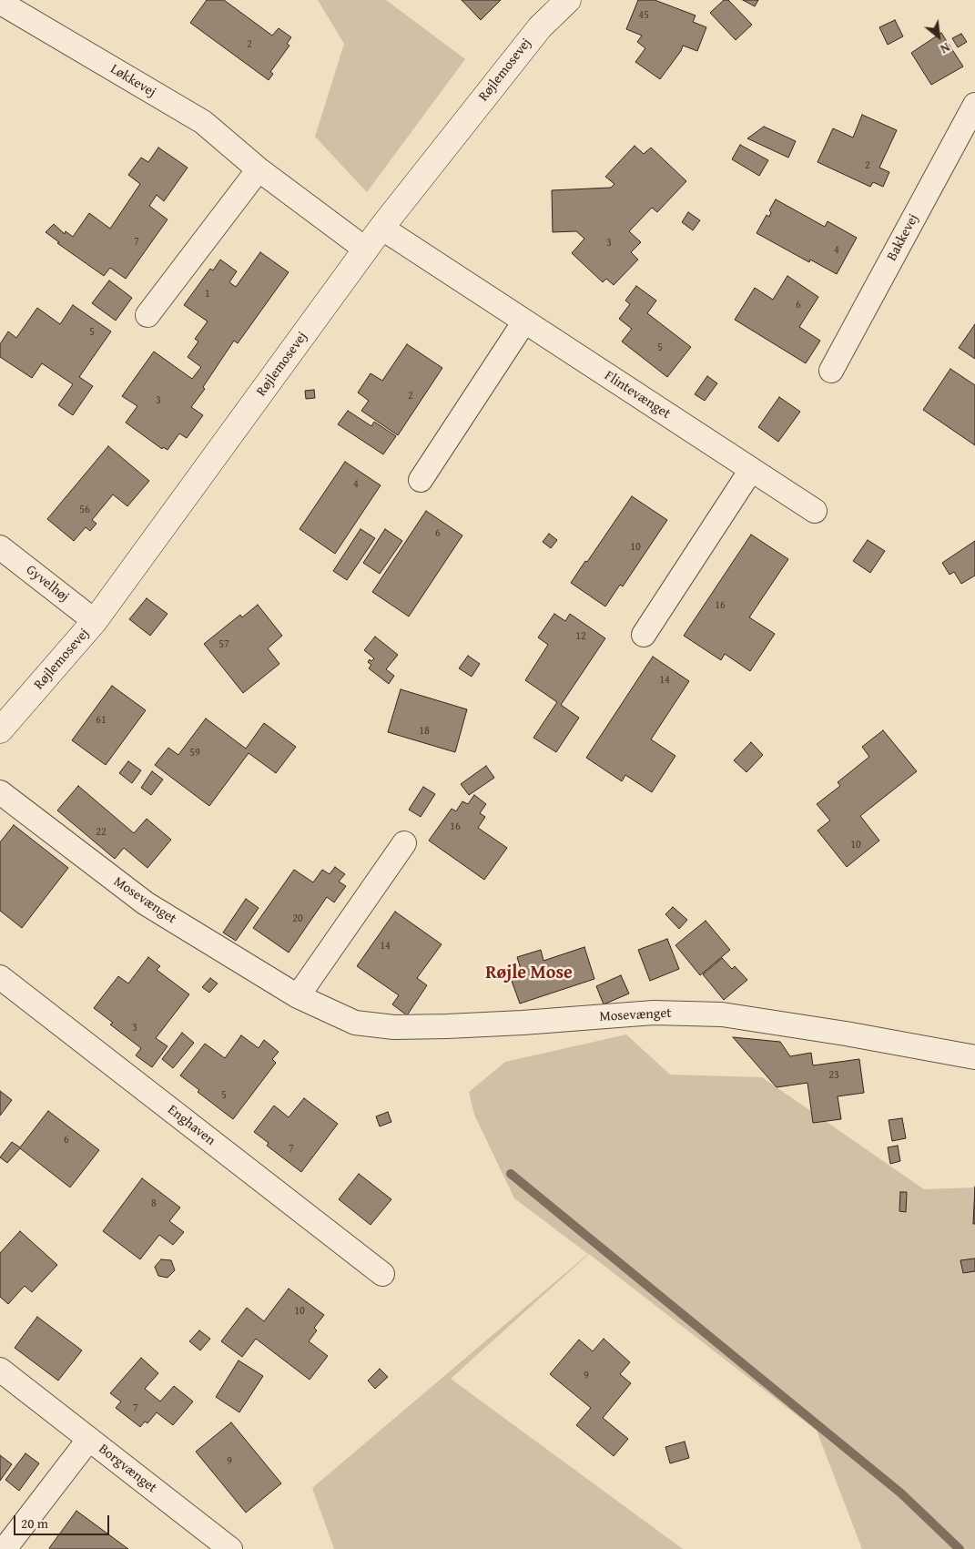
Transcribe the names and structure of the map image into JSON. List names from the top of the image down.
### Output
{
  "streets": {
    "street": [
      "Røjlemosevej",
      "Løkkevej",
      "Bakkevej",
      "Flintevænget",
      "Gyvelhøj",
      "Mosevænget",
      "Enghaven",
      "Borgvænget"
    ]
  },
  "crossings": [
    ["Røjlemosevej", "Løkkevej"],
    ["Røjlemosevej", "Flintevænget"],
    ["Røjlemosevej", "Gyvelhøj"]
  ],
  "districts": ["Røjle Mose"],
  "house_numbers": [
    "45",
    "2",
    "2",
    "7",
    "3",
    "4",
    "1",
    "6",
    "5",
    "5",
    "2",
    "3",
    "4",
    "56",
    "6",
    "10",
    "16",
    "12",
    "57",
    "14",
    "61",
    "18",
    "59",
    "16",
    "22",
    "10",
    "20",
    "14",
    "3",
    "23",
    "5",
    "6",
    "7",
    "8",
    "10",
    "9",
    "7",
    "9"
  ],
  "scale_bar": "20 m",
  "north": "bottom right"
}
